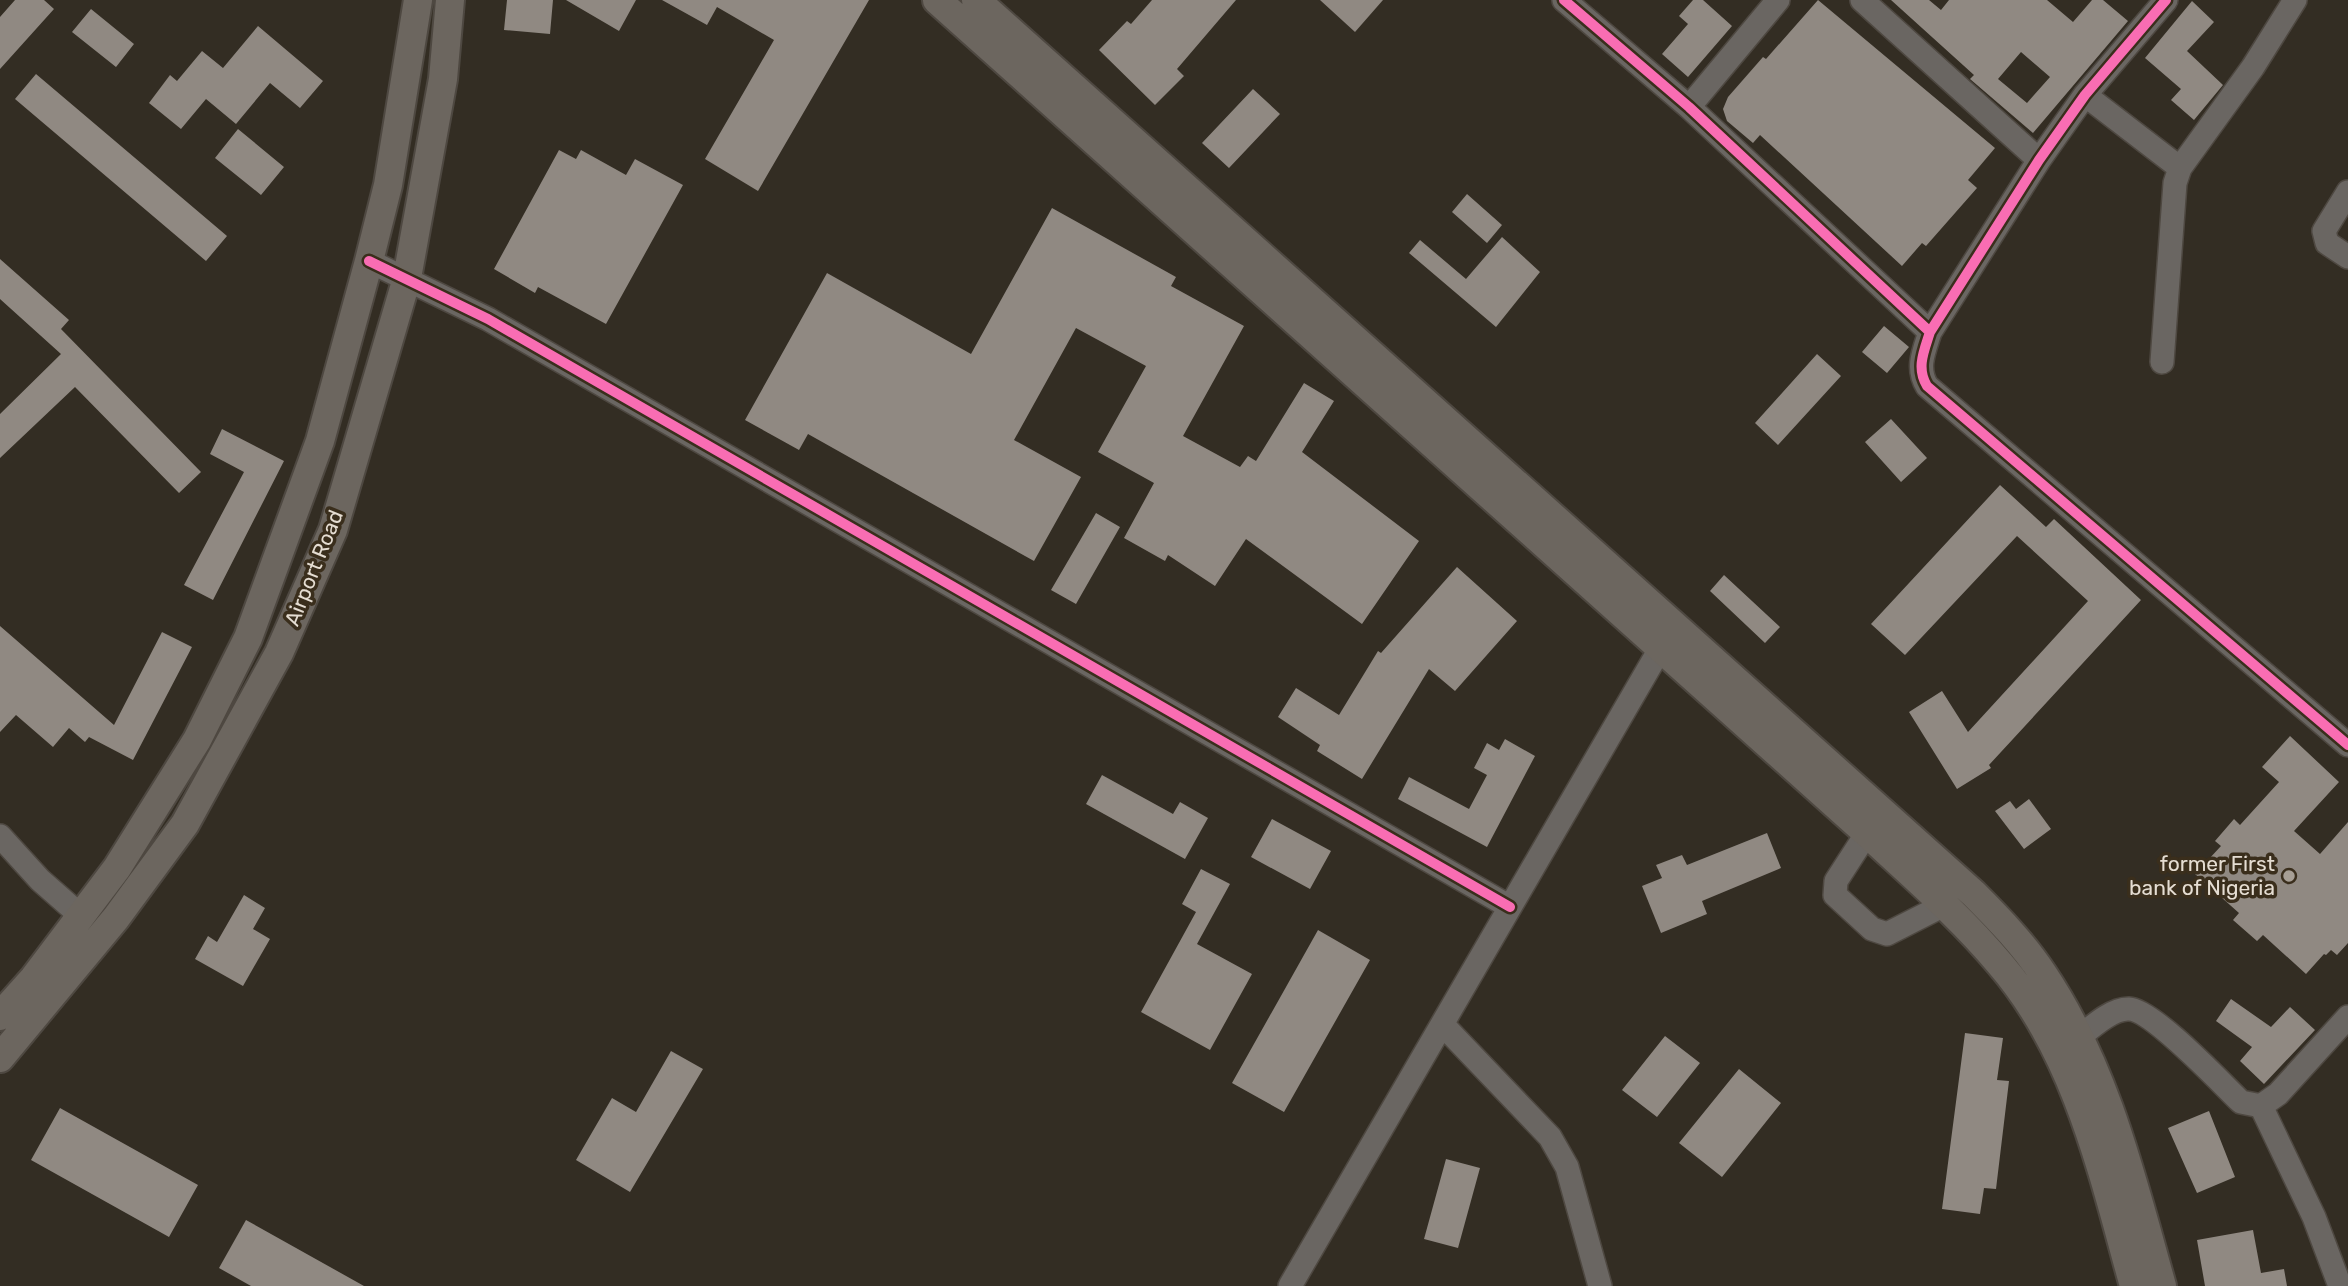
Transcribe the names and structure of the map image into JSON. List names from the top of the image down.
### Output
{
  "streets": {
    "main road": ["Airport Road"]
  },
  "places": ["former First bank of Nigeria"]
}
